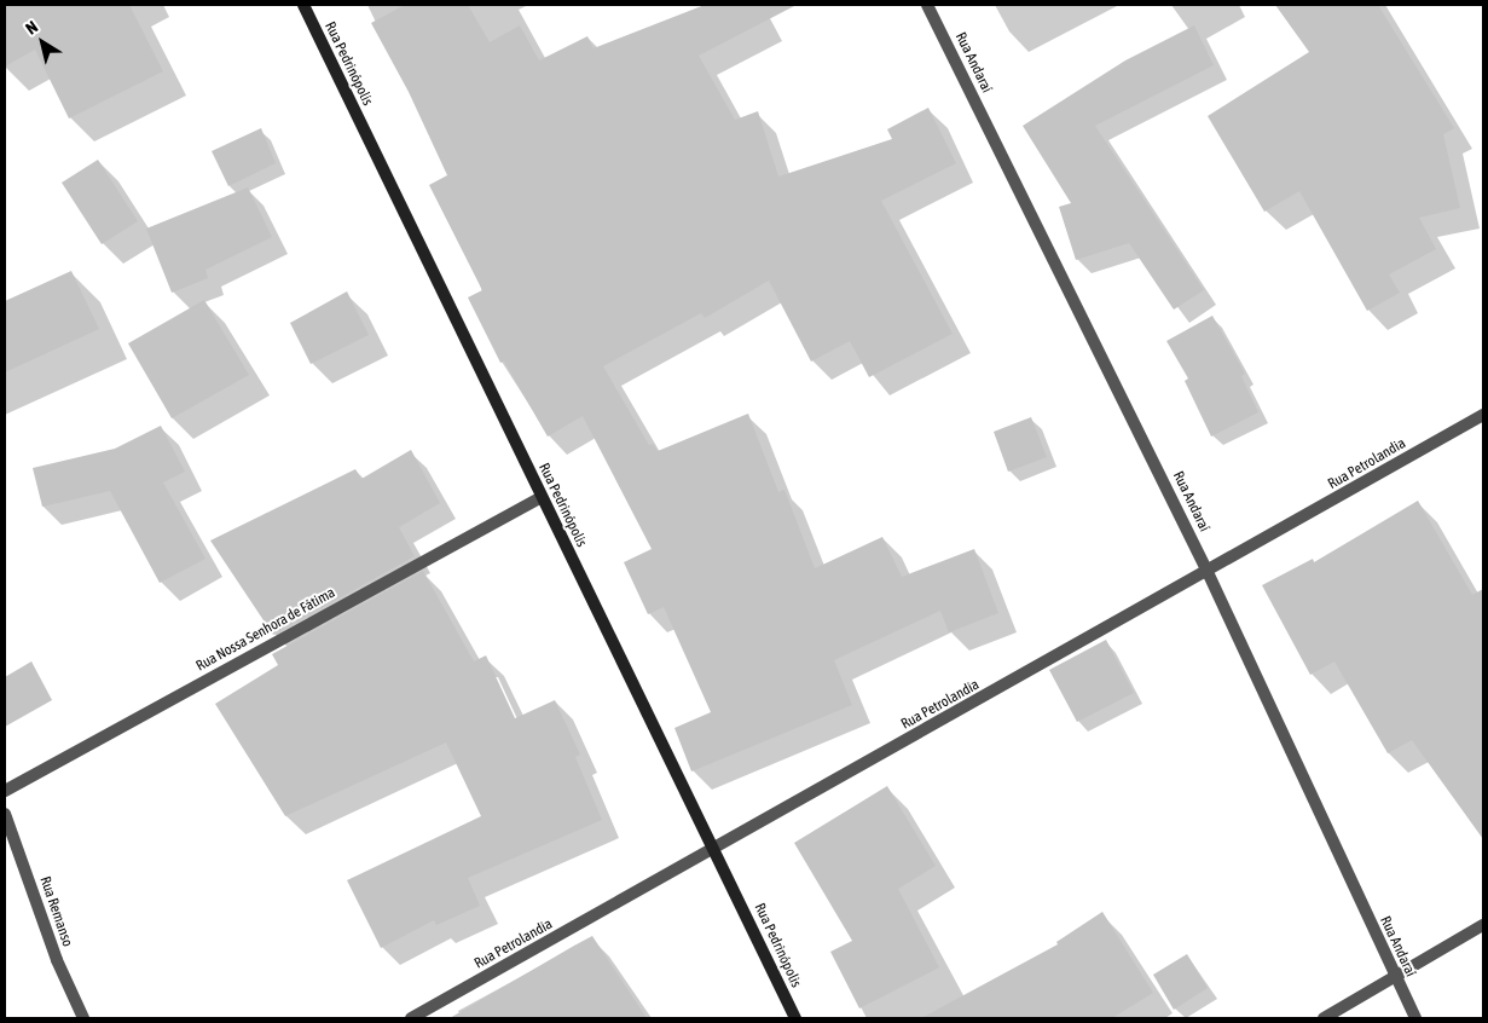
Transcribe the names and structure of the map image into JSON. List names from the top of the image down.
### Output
{
  "streets": {
    "street": [
      "Rua Andaraí",
      "Rua Pedrinópolis",
      "Rua Petrolandia",
      "Rua Nossa Senhora de Fátima",
      "Rua Remanso"
    ]
  },
  "crossings": [
    ["Rua Andaraí", "Rua Petrolandia"],
    ["Rua Pedrinópolis", "Rua Petrolandia"],
    ["Rua Pedrinópolis", "Rua Nossa Senhora de Fátima"]
  ],
  "north": "top left"
}
